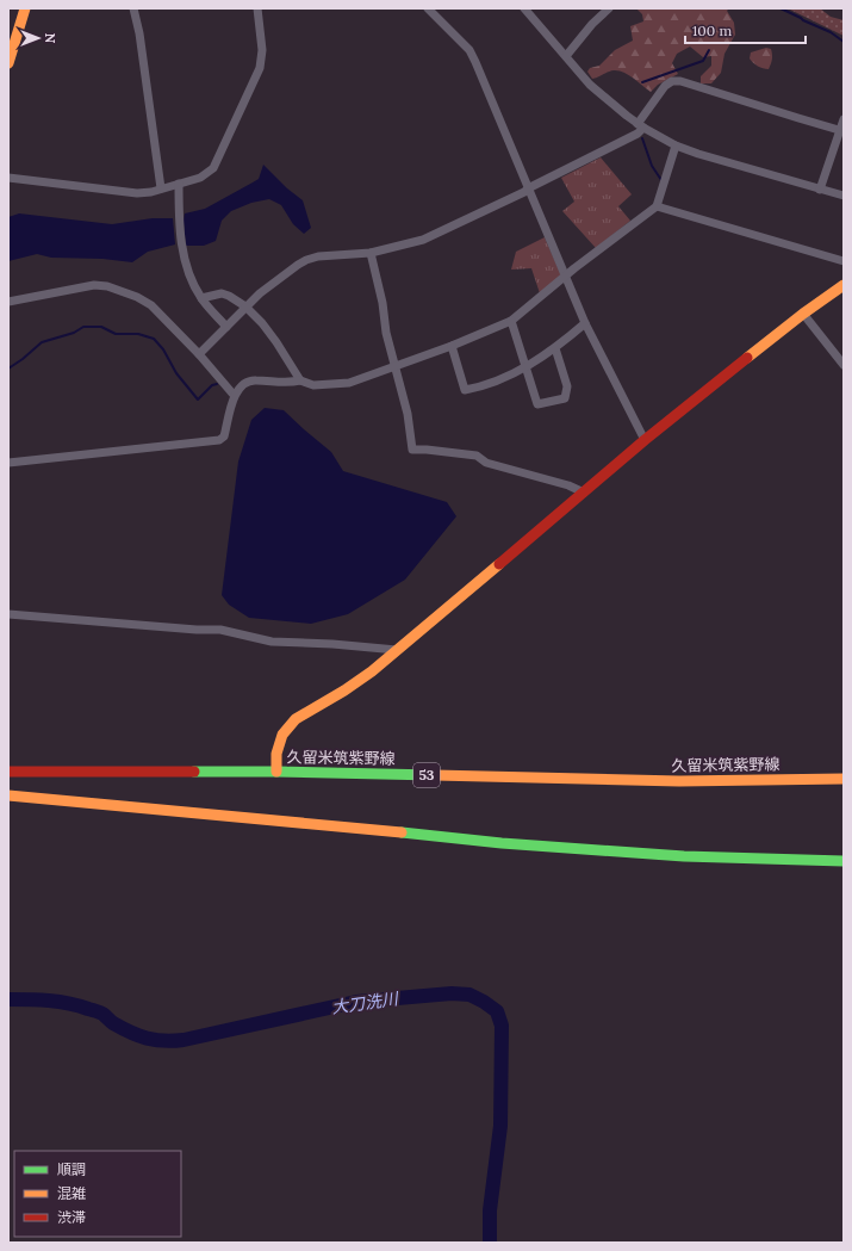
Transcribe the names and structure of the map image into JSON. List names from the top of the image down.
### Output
{
  "streets": {
    "street": ["久留米筑紫野線", "53"]
  },
  "water": ["大刀洗川"],
  "legend": ["順調", "混雑", "渋滞"],
  "scale_bar": "100 m",
  "north": "right"
}
